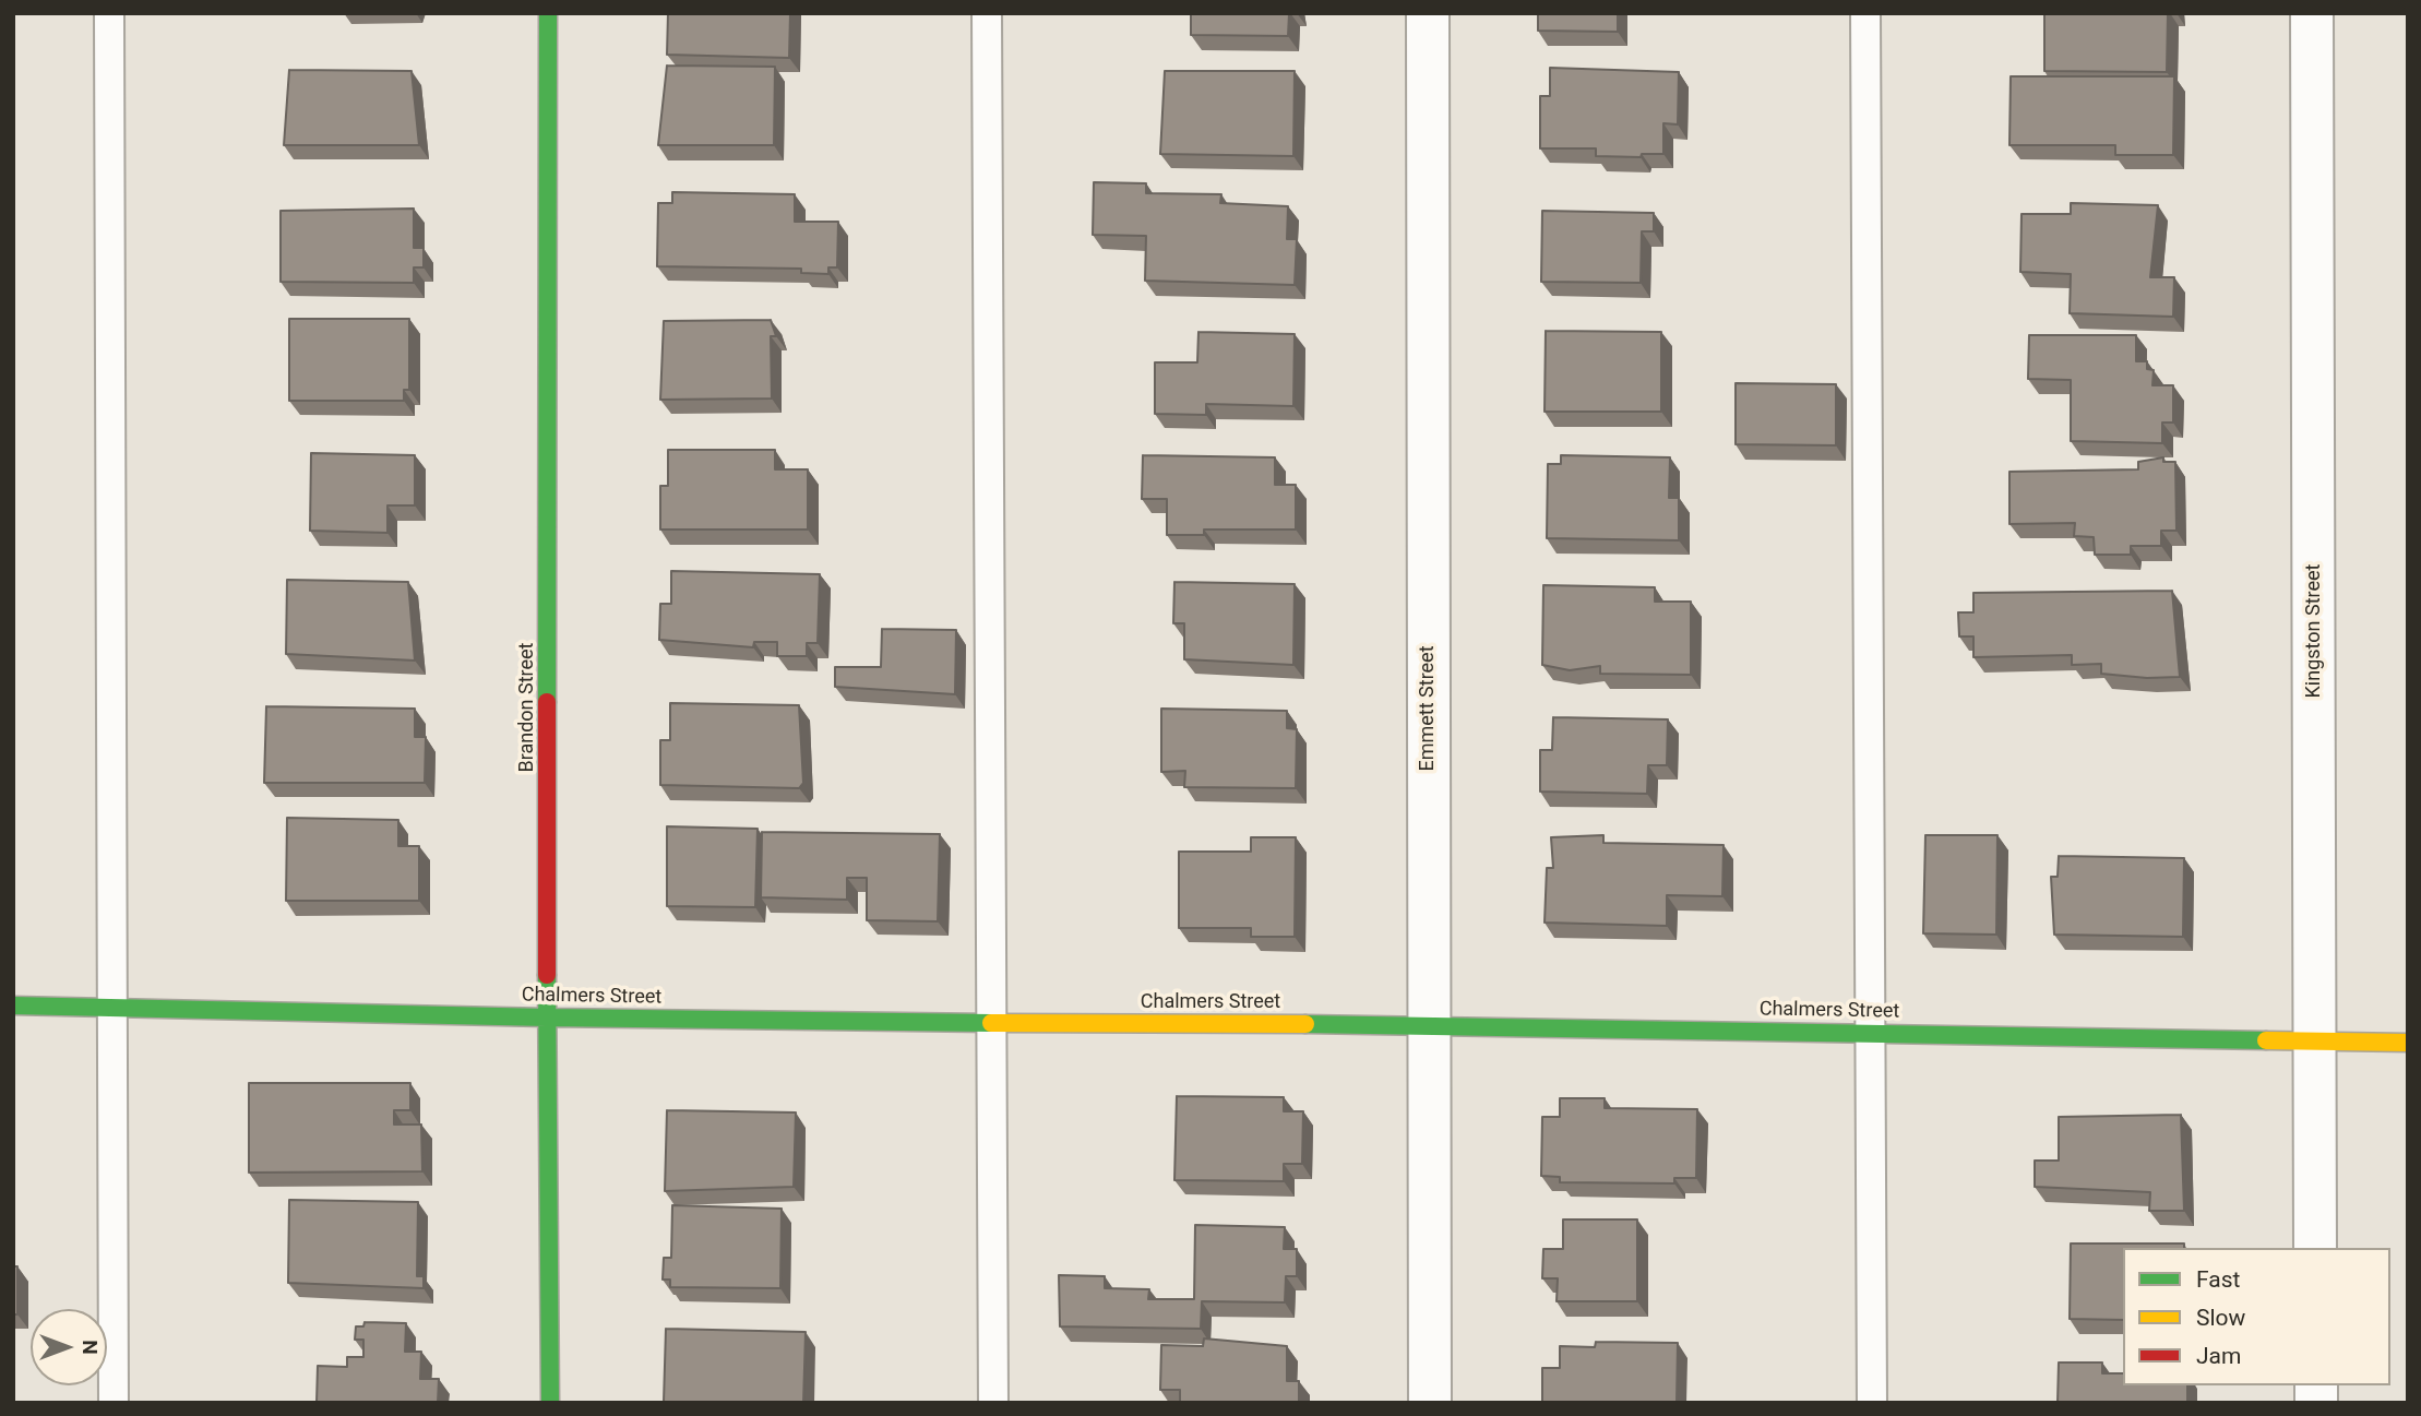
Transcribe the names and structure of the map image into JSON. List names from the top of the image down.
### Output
{
  "streets": {
    "street": [
      "Kingston Street",
      "Brandon Street",
      "Emmett Street",
      "Chalmers Street"
    ]
  },
  "crossings": [
    ["Kingston Street", "Chalmers Street"],
    ["Brandon Street", "Chalmers Street"],
    ["Emmett Street", "Chalmers Street"]
  ],
  "legend": ["Fast", "Slow", "Jam"],
  "north": "right"
}
